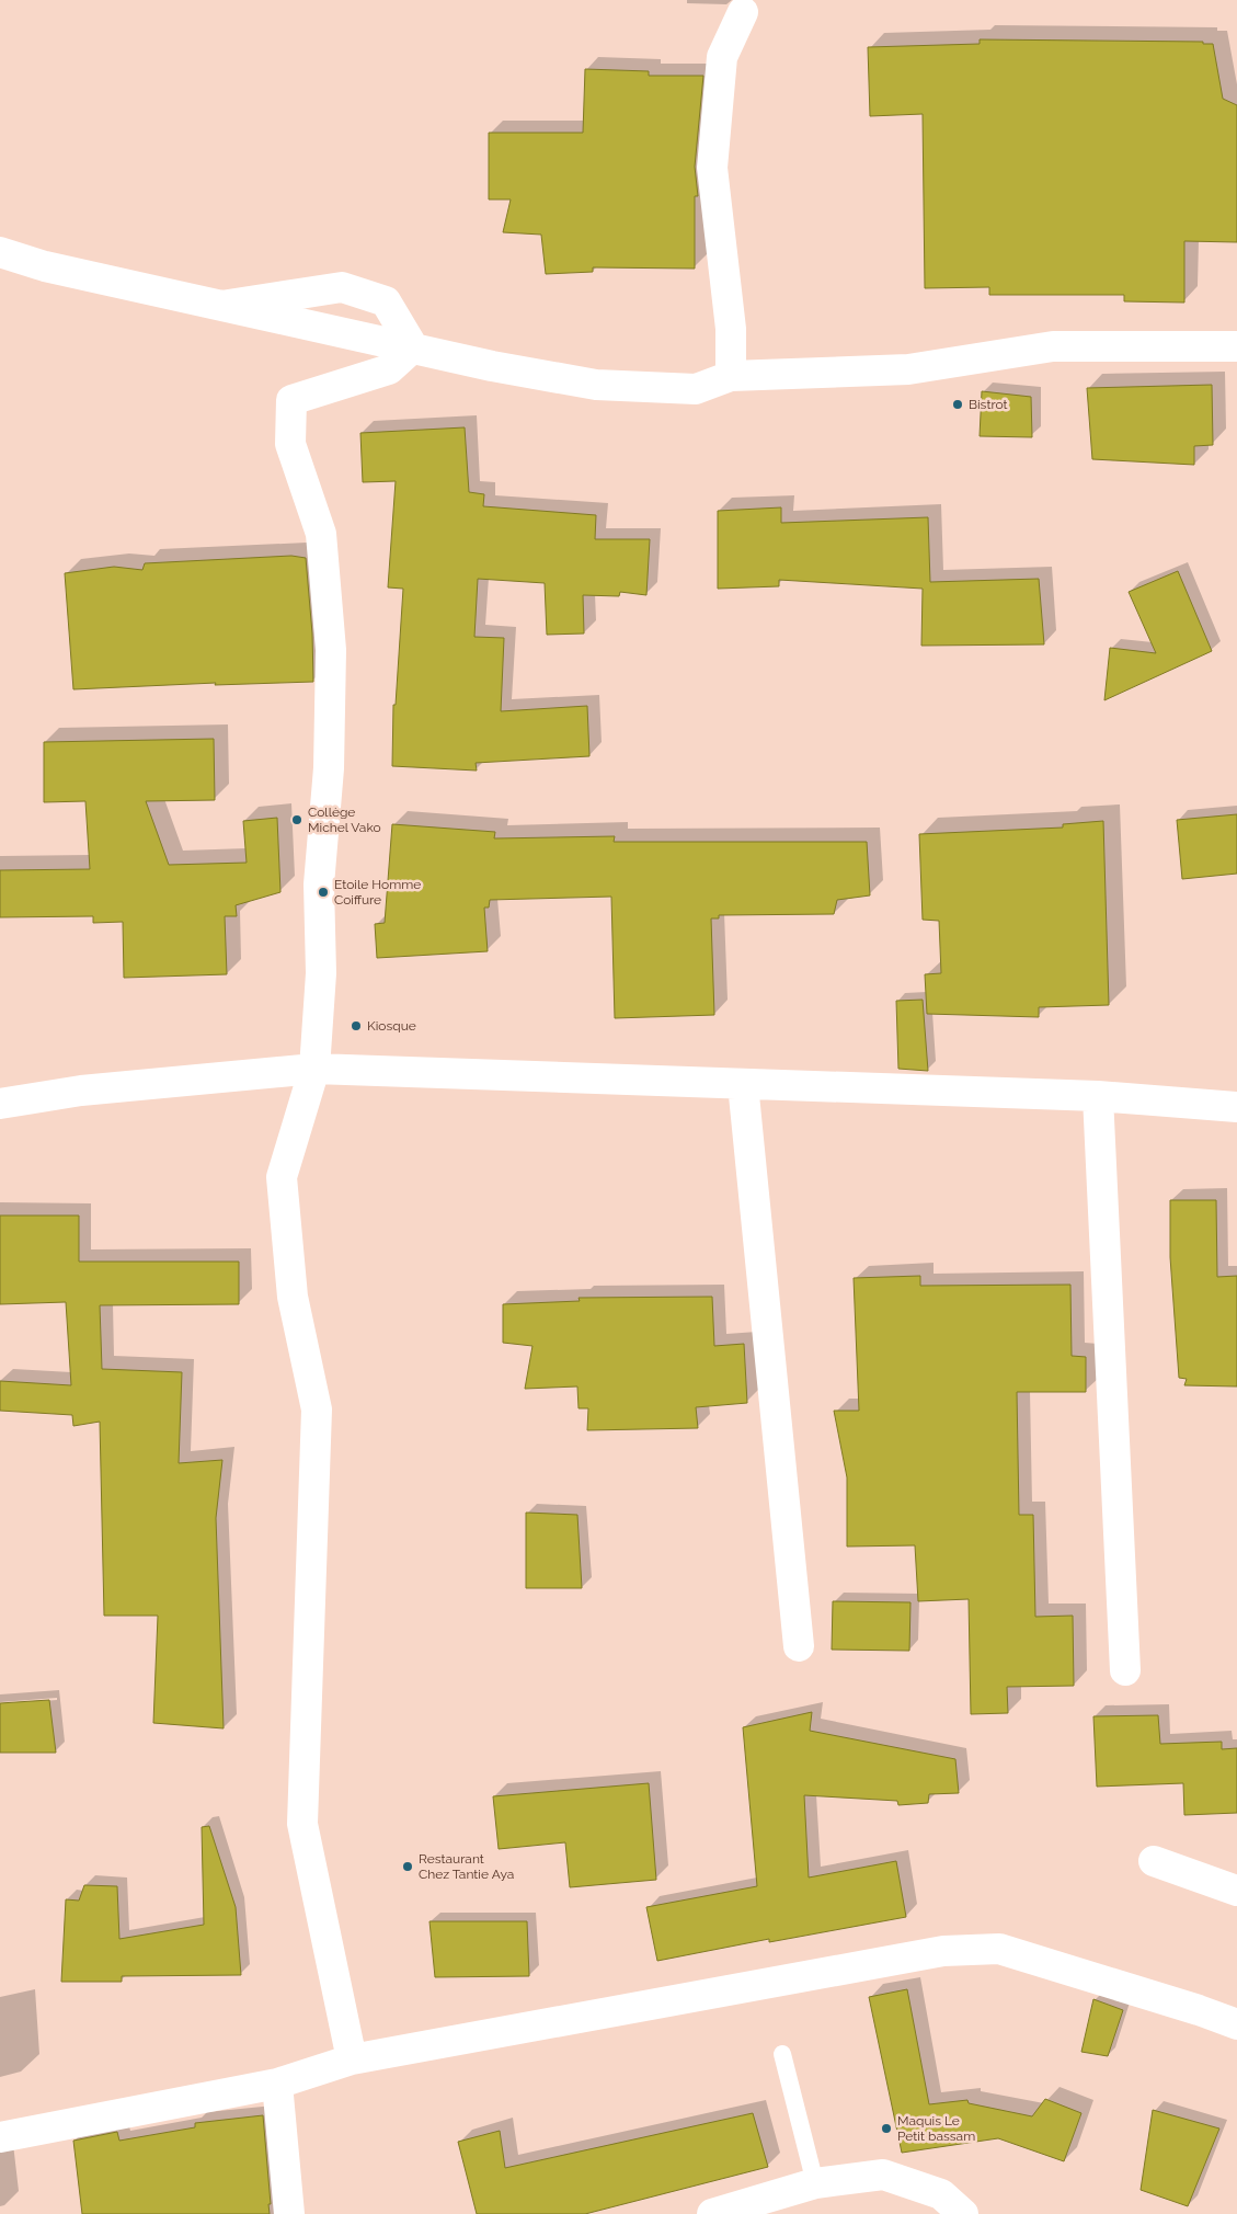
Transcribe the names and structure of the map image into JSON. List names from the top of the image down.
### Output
{
  "places": [
    "Bistrot",
    "Collège Michel Vako",
    "Etoile Homme Coiffure",
    "Kiosque",
    "Restaurant Chez Tantie Aya",
    "Maquis Le Petit bassam"
  ]
}
